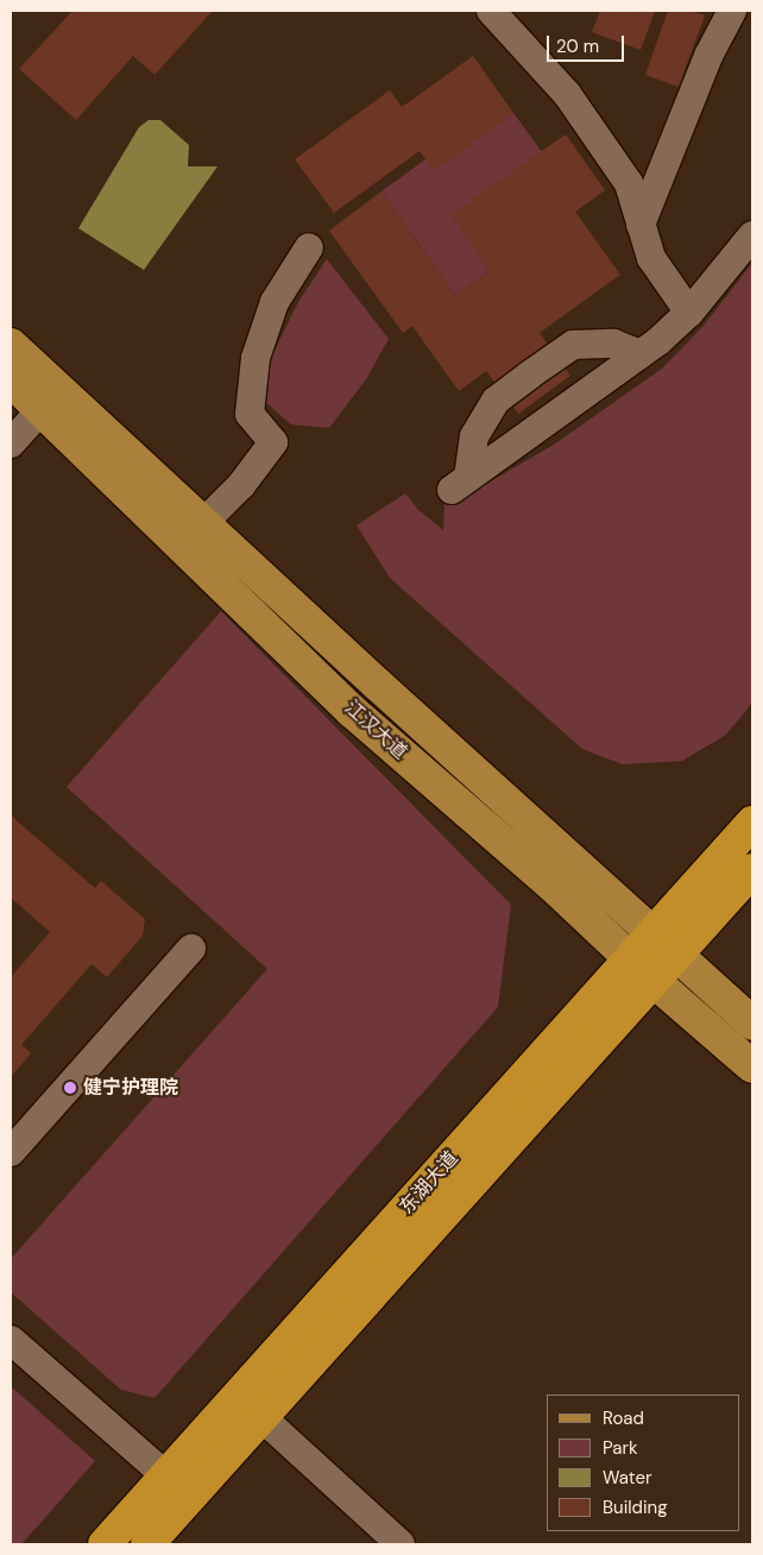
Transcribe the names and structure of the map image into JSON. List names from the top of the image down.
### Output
{
  "streets": {
    "highway": ["东湖大道"],
    "main road": ["江汉大道"]
  },
  "crossings": [
    ["江汉大道", "东湖大道"]
  ],
  "places": ["健宁护理院"],
  "legend": [
    "Road",
    "Park",
    "Water",
    "Building"
  ],
  "scale_bar": "20 m"
}
